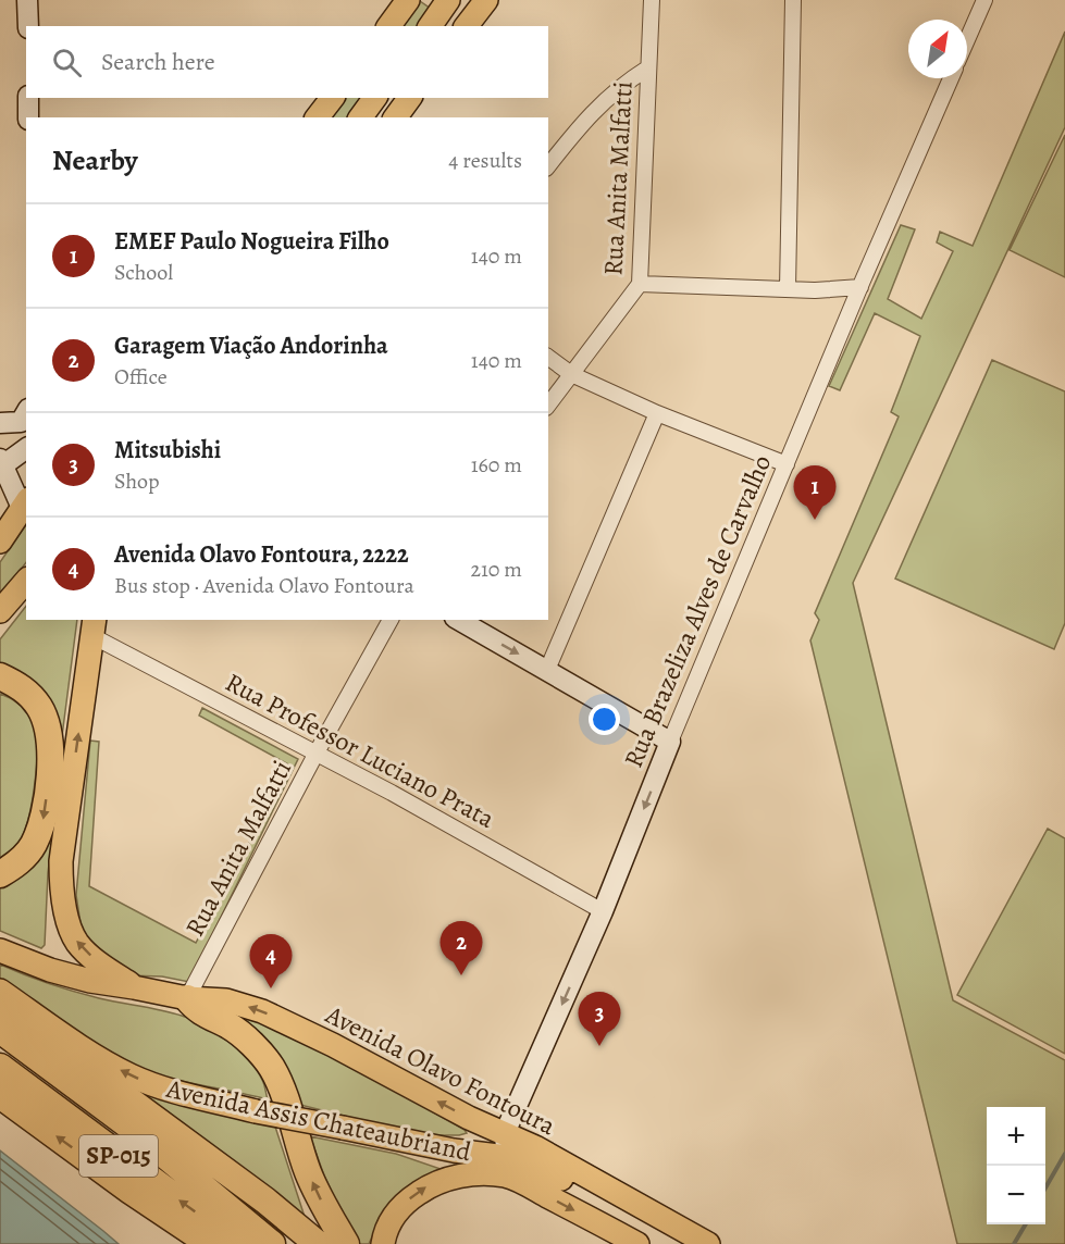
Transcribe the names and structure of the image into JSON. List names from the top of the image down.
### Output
{
  "streets": {
    "highway": ["Avenida Assis Chateaubriand", "SP-015"],
    "main road": ["Rua Brazeliza Alves de Carvalho", "Avenida Olavo Fontoura"],
    "street": ["Rua Anita Malfatti", "Rua Professor Luciano Prata"]
  },
  "crossings": [
    ["Rua Anita Malfatti", "Rua Professor Luciano Prata"],
    ["Rua Anita Malfatti", "Avenida Olavo Fontoura"],
    ["Rua Brazeliza Alves de Carvalho", "Rua Professor Luciano Prata"],
    ["Rua Brazeliza Alves de Carvalho", "Avenida Olavo Fontoura"],
    ["Rua Brazeliza Alves de Carvalho", "Avenida Assis Chateaubriand"]
  ],
  "one_way": ["Rua Brazeliza Alves de Carvalho", "Avenida Olavo Fontoura", "Avenida Assis Chateaubriand"],
  "north": "top right",
  "page": {
    "search": "Search here",
    "heading": ["Nearby", "4 results"],
    "list": [
      {
        "mark": "1",
        "name": "EMEF Paulo Nogueira Filho",
        "note": "School",
        "value": "140 m"
      },
      {
        "mark": "2",
        "name": "Garagem Viação Andorinha",
        "note": "Office",
        "value": "140 m"
      },
      {
        "mark": "3",
        "name": "Mitsubishi",
        "note": "Shop",
        "value": "160 m"
      },
      {
        "mark": "4",
        "name": "Avenida Olavo Fontoura, 2222",
        "note": "Bus stop · Avenida Olavo Fontoura",
        "value": "210 m"
      }
    ],
    "pins": [
      "1",
      "2",
      "4",
      "3"
    ],
    "map_buttons": ["+", "−"]
  }
}
